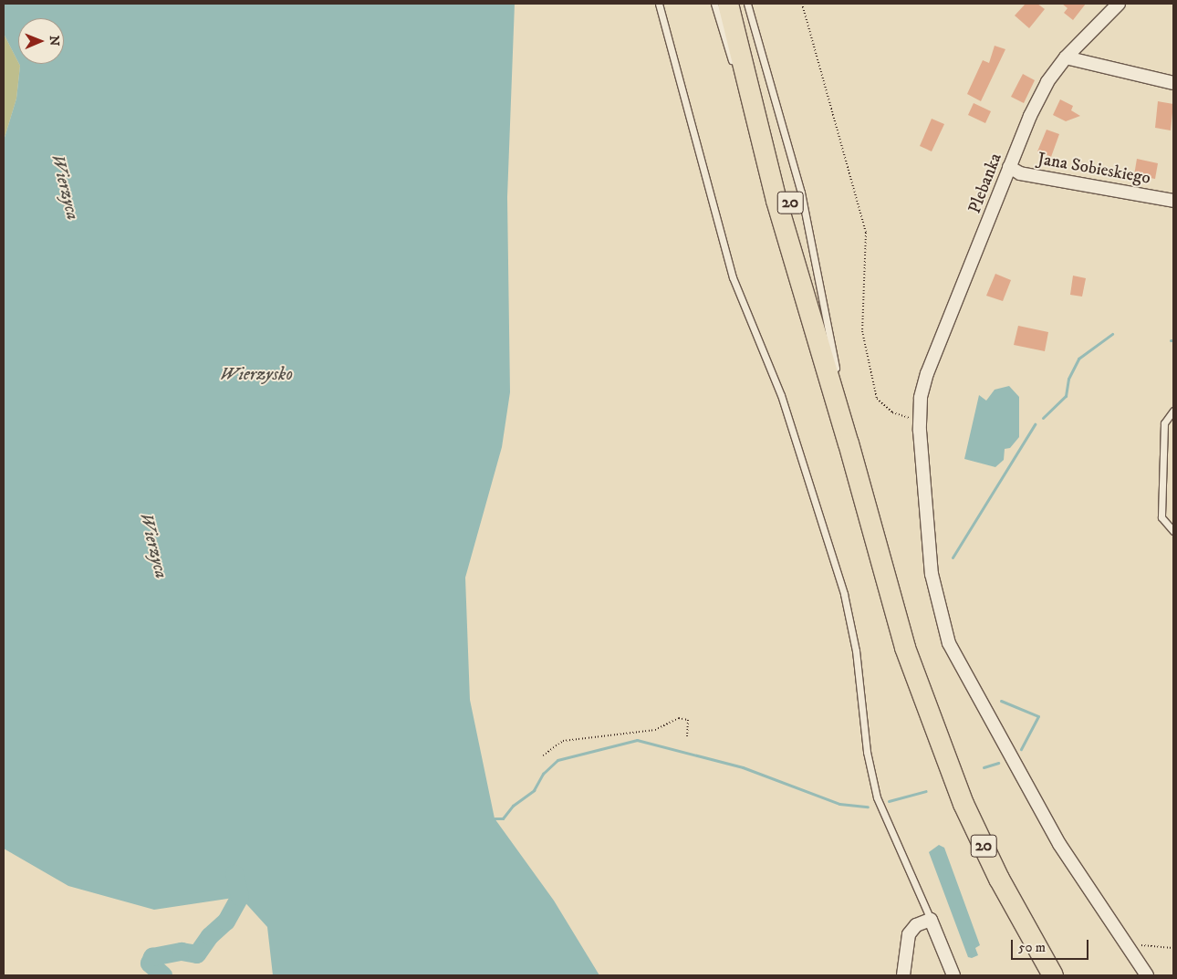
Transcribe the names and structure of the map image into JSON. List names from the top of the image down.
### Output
{
  "streets": {
    "main road": ["20"],
    "street": ["Jana Sobieskiego", "Plebanka"]
  },
  "crossings": [
    ["Jana Sobieskiego", "Plebanka"]
  ],
  "water": ["Wierzyca", "Wierzysko"],
  "scale_bar": "50 m",
  "north": "right"
}
